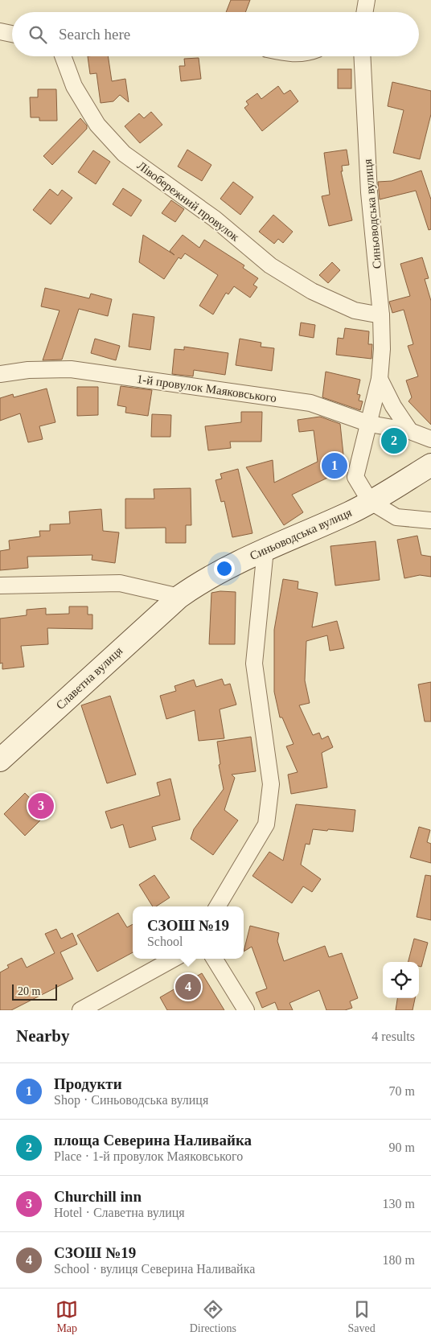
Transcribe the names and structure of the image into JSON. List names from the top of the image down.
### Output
{
  "streets": {
    "main road": ["Синьоводська вулиця", "Славетна вулиця"],
    "street": ["Лівобережний провулок", "1-й провулок Маяковського"]
  },
  "crossings": [
    ["Лівобережний провулок", "Синьоводська вулиця"],
    ["Синьоводська вулиця", "1-й провулок Маяковського"],
    ["Синьоводська вулиця", "Славетна вулиця"]
  ],
  "scale_bar": "20 m",
  "page": {
    "search": "Search here",
    "pins": [
      "2",
      "1",
      "3",
      "4"
    ],
    "popup": ["СЗОШ №19", "School"],
    "scale": "20 m",
    "heading": ["Nearby", "4 results"],
    "list": [
      {
        "mark": "1",
        "name": "Продукти",
        "note": "Shop · Синьоводська вулиця",
        "value": "70 m"
      },
      {
        "mark": "2",
        "name": "площа Северина Наливайка",
        "note": "Place · 1-й провулок Маяковського",
        "value": "90 m"
      },
      {
        "mark": "3",
        "name": "Churchill inn",
        "note": "Hotel · Славетна вулиця",
        "value": "130 m"
      },
      {
        "mark": "4",
        "name": "СЗОШ №19",
        "note": "School · вулиця Северина Наливайка",
        "value": "180 m"
      }
    ],
    "nav": ["Map", "Directions", "Saved"]
  }
}
